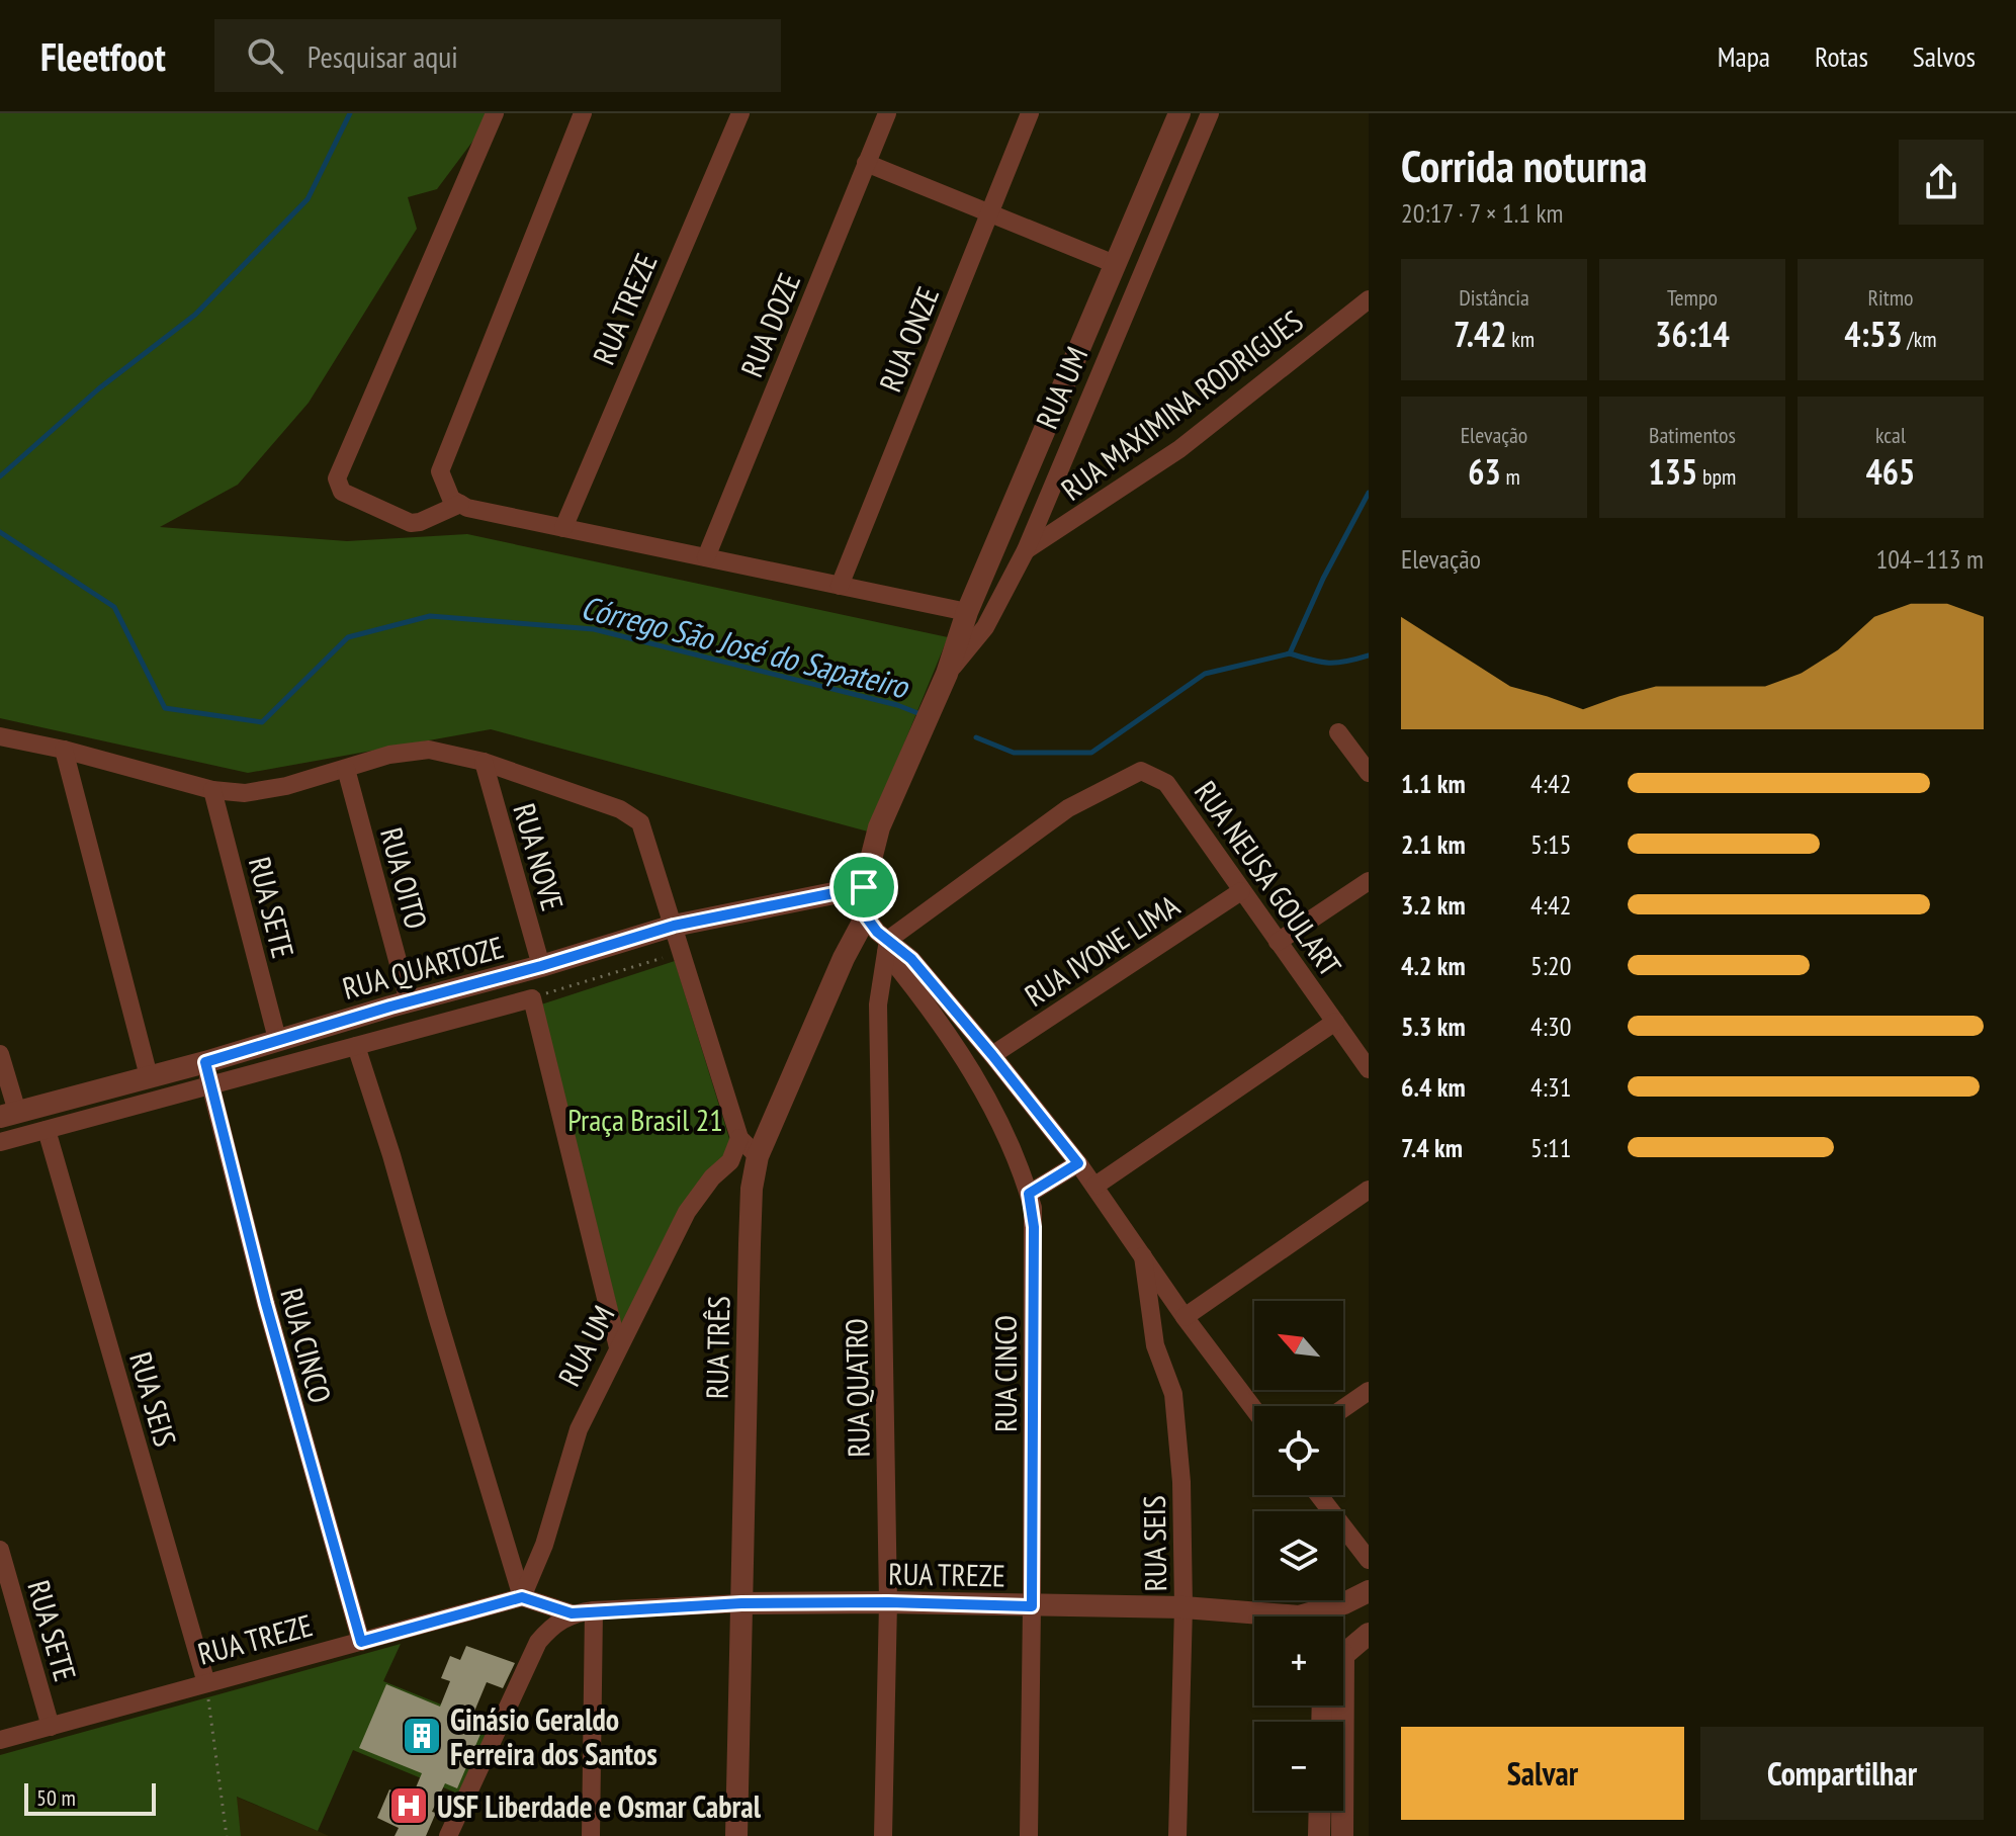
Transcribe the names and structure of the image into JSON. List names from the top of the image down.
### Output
{
  "streets": {
    "street": [
      "RUA TREZE",
      "RUA DOZE",
      "RUA ONZE",
      "RUA UM",
      "RUA MAXIMINA RODRIGUES",
      "RUA NOVE",
      "RUA OITO",
      "RUA NEUSA GOULART",
      "RUA SETE",
      "RUA IVONE LIMA",
      "RUA QUARTOZE",
      "RUA CINCO",
      "RUA TRÊS",
      "RUA QUATRO",
      "RUA SEIS"
    ]
  },
  "crossings": [
    ["RUA TREZE", "RUA UM"],
    ["RUA TREZE", "RUA SETE"],
    ["RUA TREZE", "RUA CINCO"],
    ["RUA TREZE", "RUA TRÊS"],
    ["RUA TREZE", "RUA QUATRO"],
    ["RUA TREZE", "RUA SEIS"],
    ["RUA UM", "RUA MAXIMINA RODRIGUES"],
    ["RUA UM", "RUA QUARTOZE"],
    ["RUA UM", "RUA TRÊS"],
    ["RUA NOVE", "RUA QUARTOZE"],
    ["RUA OITO", "RUA QUARTOZE"],
    ["RUA NEUSA GOULART", "RUA IVONE LIMA"],
    ["RUA NEUSA GOULART", "RUA CINCO"],
    ["RUA NEUSA GOULART", "RUA QUATRO"],
    ["RUA SETE", "RUA QUARTOZE"],
    ["RUA QUARTOZE", "RUA CINCO"],
    ["RUA QUARTOZE", "RUA SEIS"],
    ["RUA CINCO", "RUA QUATRO"]
  ],
  "water": ["Córrego São José do Sapateiro"],
  "parks": ["Praça Brasil 21"],
  "places": {
    "building": ["Ginásio Geraldo Ferreira dos Santos"],
    "hospital": ["USF Liberdade e Osmar Cabral"]
  },
  "scale_bar": "50 m",
  "north": "top left",
  "page": {
    "header": "Fleetfoot",
    "search": "Pesquisar aqui",
    "nav": ["Mapa", "Rotas", "Salvos"],
    "heading": ["Corrida noturna", "20:17 · 7 × 1.1 km"],
    "stats": [
      ["Distância", "7.42 km"],
      ["Tempo", "36:14"],
      ["Ritmo", "4:53 /km"],
      ["Elevação", "63 m"],
      ["Batimentos", "135 bpm"],
      ["kcal", "465"]
    ],
    "chart": ["Elevação", "104–113 m"],
    "list": [
      {
        "name": "1.1 km",
        "note": "4:42"
      },
      {
        "name": "2.1 km",
        "note": "5:15"
      },
      {
        "name": "3.2 km",
        "note": "4:42"
      },
      {
        "name": "4.2 km",
        "note": "5:20"
      },
      {
        "name": "5.3 km",
        "note": "4:30"
      },
      {
        "name": "6.4 km",
        "note": "4:31"
      },
      {
        "name": "7.4 km",
        "note": "5:11"
      }
    ],
    "map_buttons": ["+", "−"],
    "buttons": ["Salvar", "Compartilhar"],
    "scale": "50 m"
  }
}
